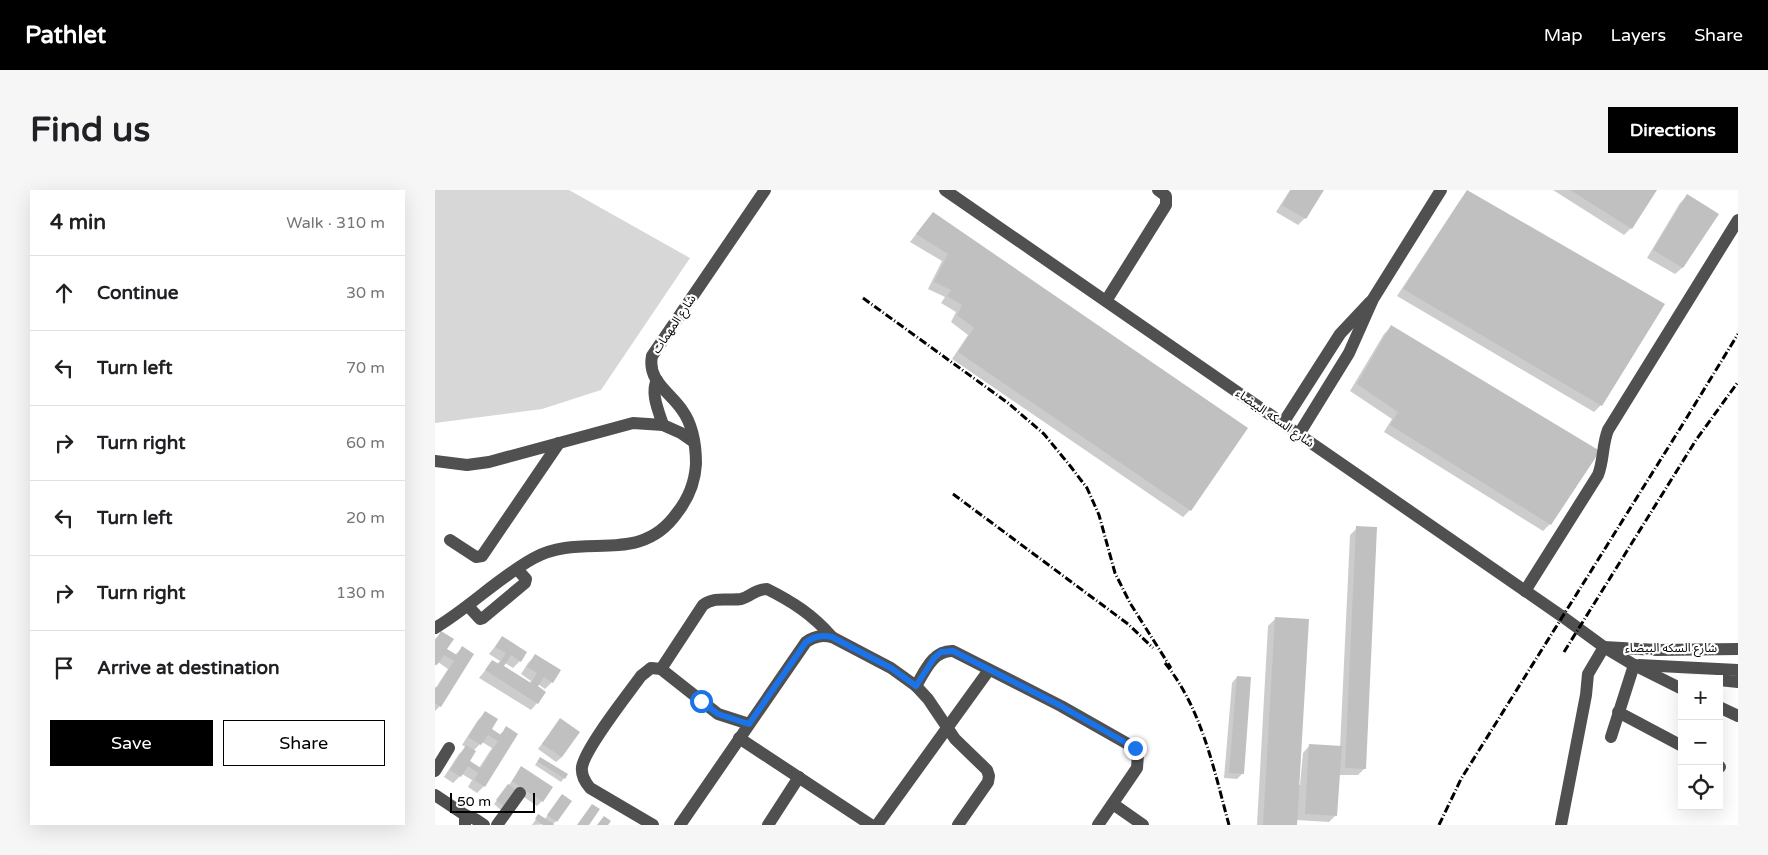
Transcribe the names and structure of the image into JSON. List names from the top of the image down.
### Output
{
  "streets": {
    "street": ["شارع المهمات", "شارع السكه البيضاء"]
  },
  "scale_bar": "50 m",
  "page": {
    "header": "Pathlet",
    "nav": ["Map", "Layers", "Share"],
    "buttons": [
      "Directions",
      ["Save", "Share"]
    ],
    "title": "Find us",
    "heading": ["4 min", "Walk · 310 m"],
    "list": [
      ["Continue", "30 m"],
      ["Turn left", "70 m"],
      ["Turn right", "60 m"],
      ["Turn left", "20 m"],
      ["Turn right", "130 m"],
      "Arrive at destination"
    ],
    "map_buttons": ["+", "−"],
    "scale": "50 m"
  }
}
